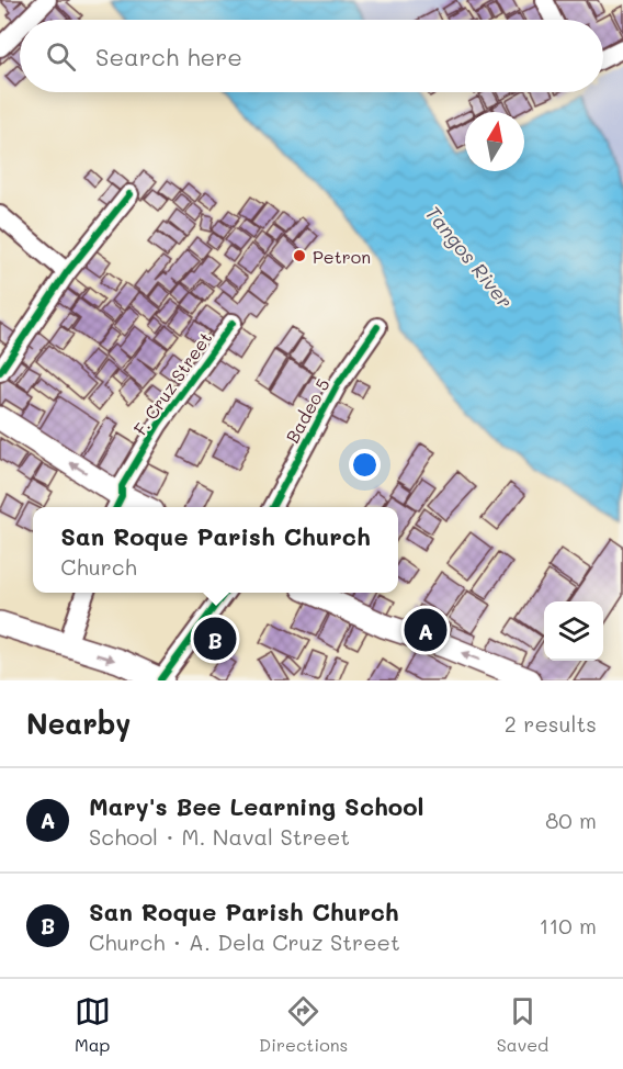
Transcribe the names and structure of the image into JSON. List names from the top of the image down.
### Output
{
  "streets": {
    "street": ["F. Cruz Street", "Badeo 5"]
  },
  "water": ["Tangos River"],
  "places": ["Petron"],
  "north": "top",
  "page": {
    "search": "Search here",
    "popup": ["San Roque Parish Church", "Church"],
    "pins": ["A", "B"],
    "heading": ["Nearby", "2 results"],
    "list": [
      {
        "mark": "A",
        "name": "Mary's Bee Learning School",
        "note": "School · M. Naval Street",
        "value": "80 m"
      },
      {
        "mark": "B",
        "name": "San Roque Parish Church",
        "note": "Church · A. Dela Cruz Street",
        "value": "110 m"
      }
    ],
    "nav": ["Map", "Directions", "Saved"]
  }
}
